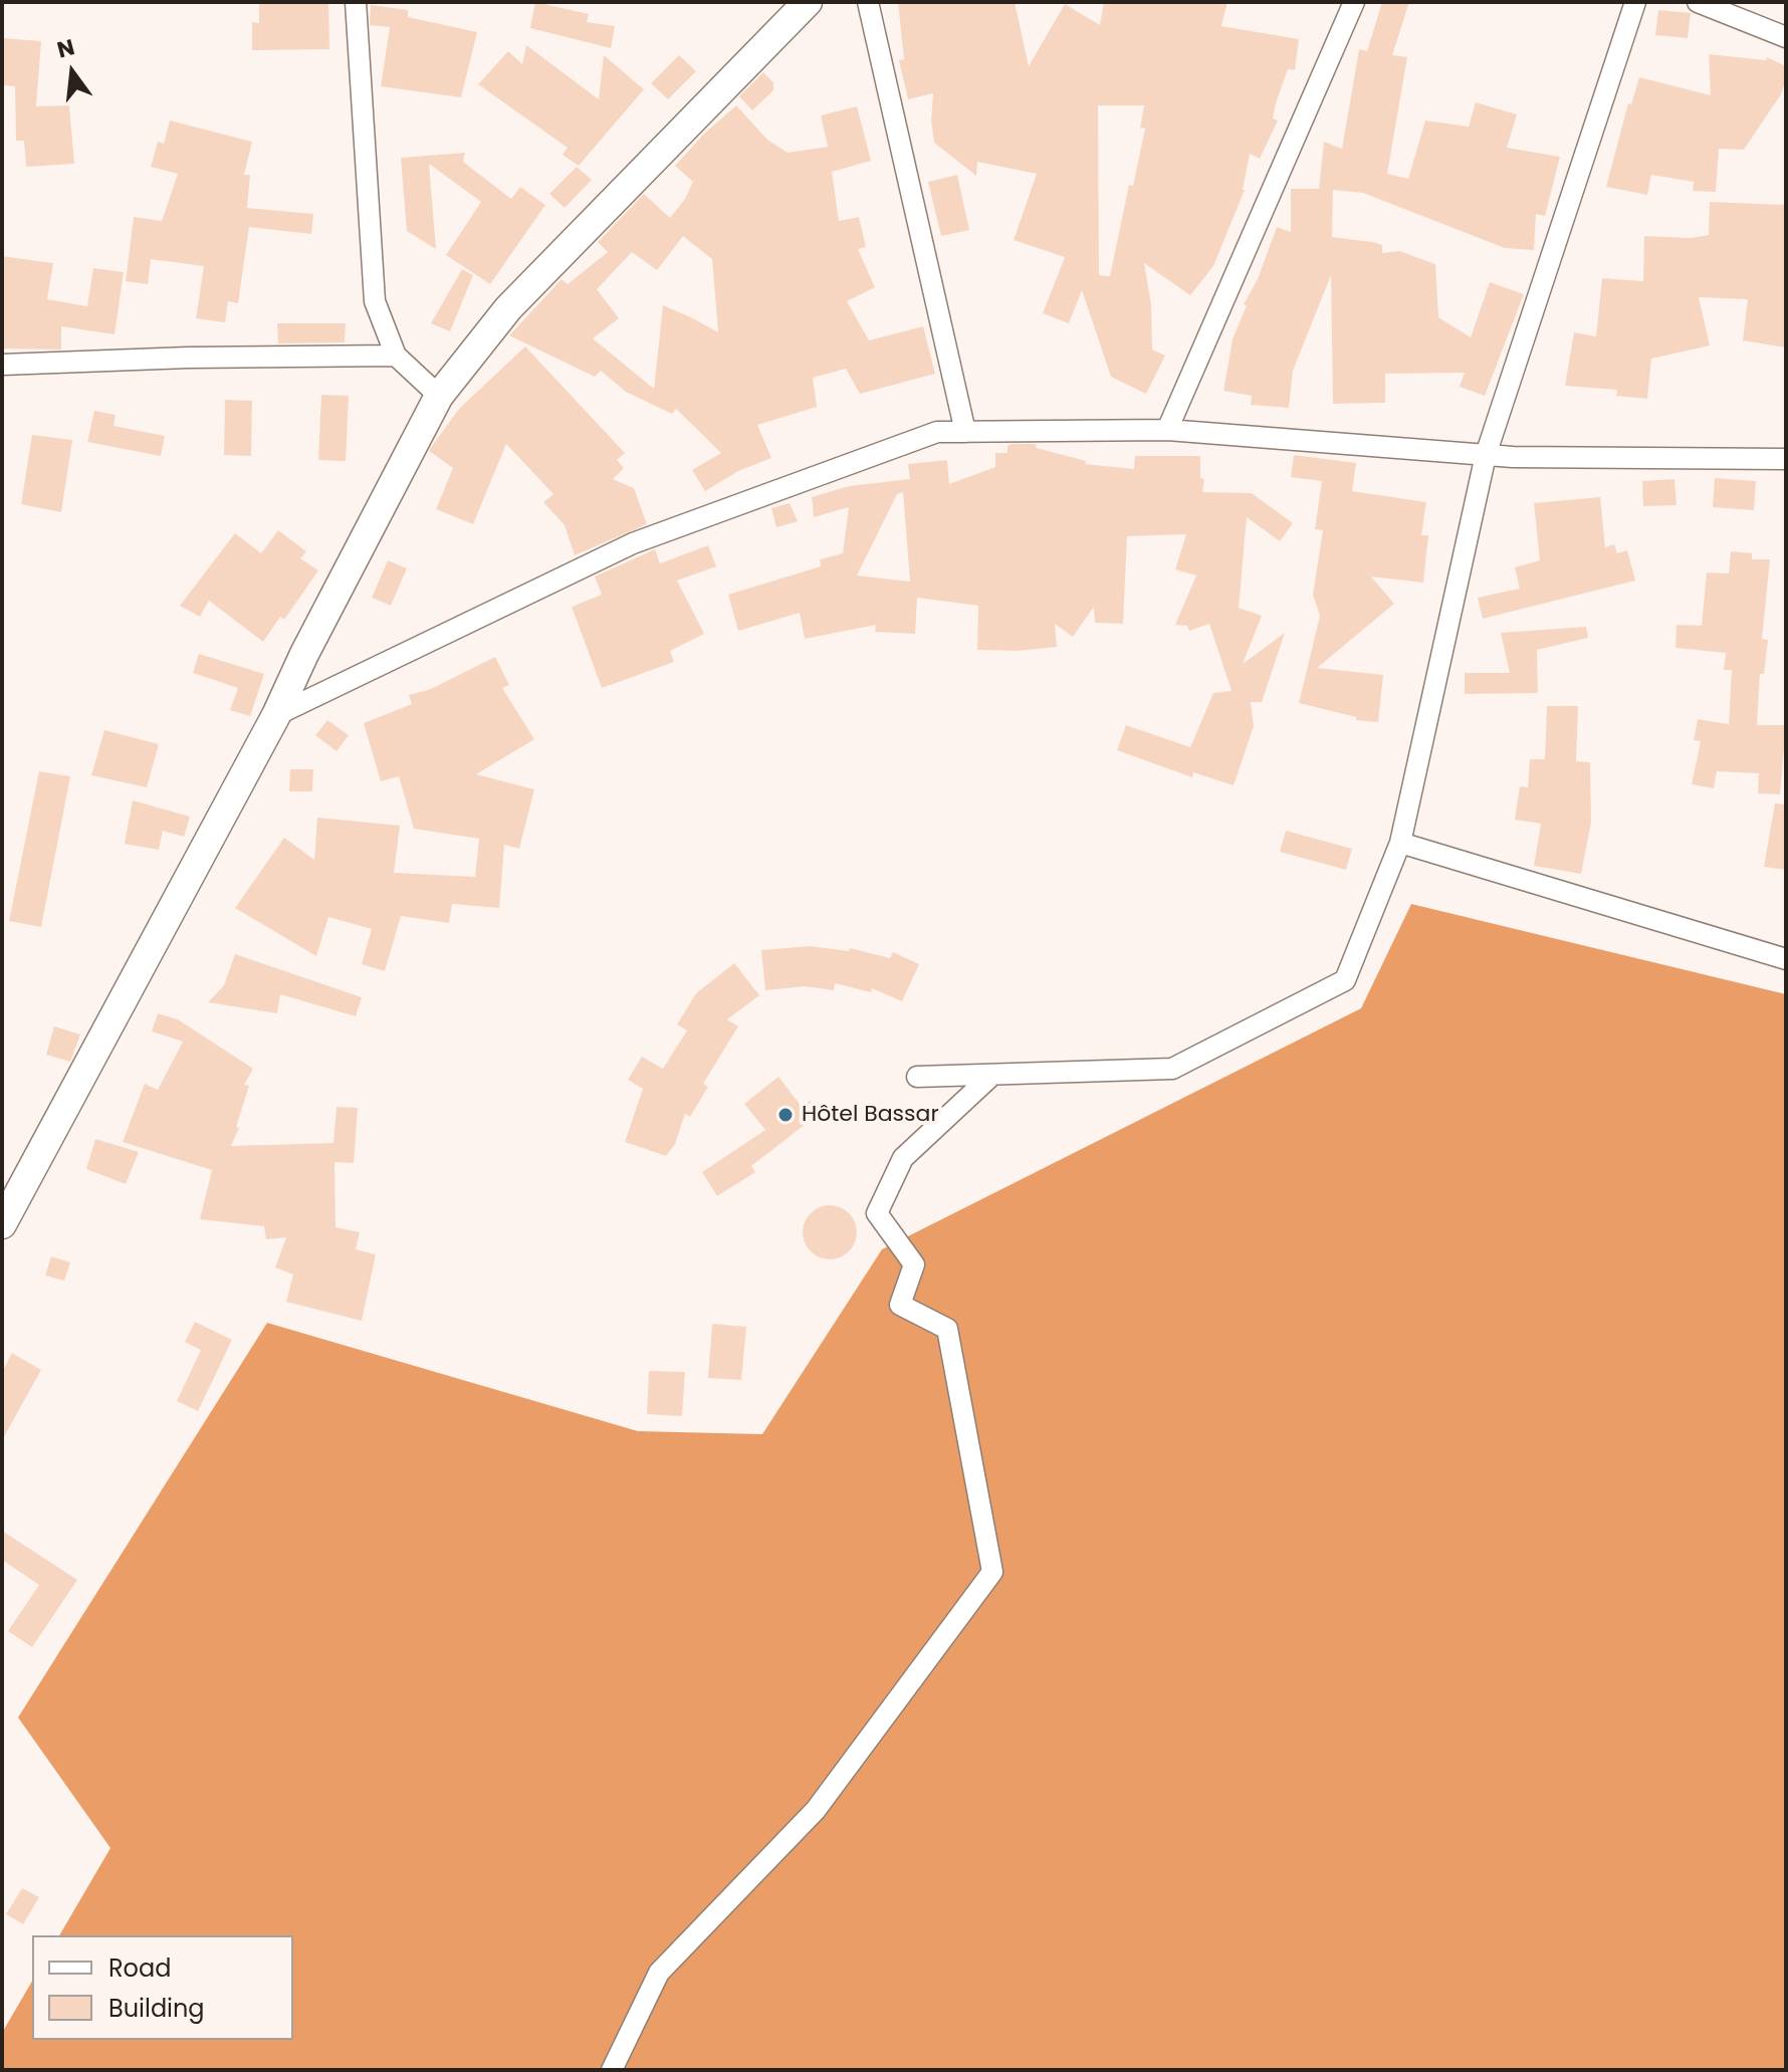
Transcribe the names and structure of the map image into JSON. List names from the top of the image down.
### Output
{
  "places": ["Hôtel Bassar"],
  "legend": ["Road", "Building"],
  "north": "top"
}
